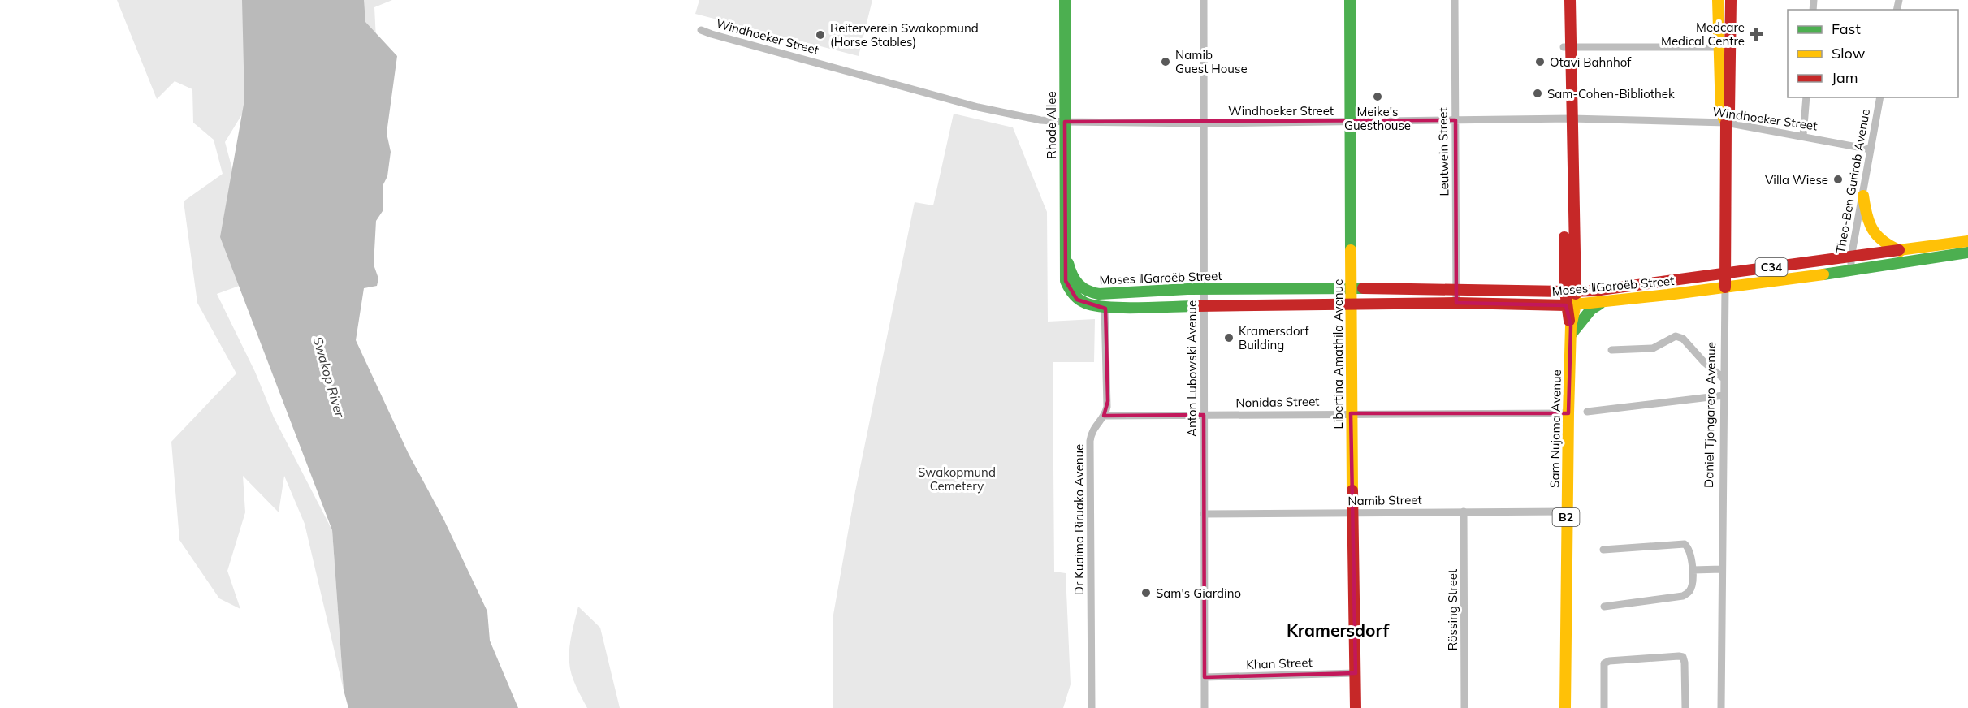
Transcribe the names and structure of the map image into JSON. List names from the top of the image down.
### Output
{
  "streets": {
    "main road": [
      "Rhode Allee",
      "C34",
      "Moses ǁGaroëb Street",
      "Libertina Amathila Avenue",
      "Daniel Tjongarero Avenue",
      "Sam Nujoma Avenue",
      "B2"
    ],
    "street": [
      "Windhoeker Street",
      "Leutwein Street",
      "Theo-Ben Gurirab Avenue",
      "Anton Lubowski Avenue",
      "Nonidas Street",
      "Namib Street",
      "Dr Kuaima Riruako Avenue",
      "Rössing Street",
      "Khan Street"
    ]
  },
  "crossings": [
    ["Windhoeker Street", "Rhode Allee"],
    ["Windhoeker Street", "Leutwein Street"],
    ["Windhoeker Street", "Theo-Ben Gurirab Avenue"],
    ["Windhoeker Street", "Libertina Amathila Avenue"],
    ["Windhoeker Street", "Anton Lubowski Avenue"],
    ["Windhoeker Street", "Daniel Tjongarero Avenue"],
    ["Windhoeker Street", "Sam Nujoma Avenue"],
    ["Rhode Allee", "Moses ǁGaroëb Street"],
    ["Leutwein Street", "Moses ǁGaroëb Street"],
    ["Theo-Ben Gurirab Avenue", "Moses ǁGaroëb Street"],
    ["Moses ǁGaroëb Street", "Libertina Amathila Avenue"],
    ["Moses ǁGaroëb Street", "Anton Lubowski Avenue"],
    ["Moses ǁGaroëb Street", "Daniel Tjongarero Avenue"],
    ["Moses ǁGaroëb Street", "Sam Nujoma Avenue"],
    ["Moses ǁGaroëb Street", "Dr Kuaima Riruako Avenue"],
    ["Libertina Amathila Avenue", "Nonidas Street"],
    ["Libertina Amathila Avenue", "Namib Street"],
    ["Libertina Amathila Avenue", "Khan Street"],
    ["Anton Lubowski Avenue", "Nonidas Street"],
    ["Anton Lubowski Avenue", "Namib Street"],
    ["Anton Lubowski Avenue", "Khan Street"],
    ["Nonidas Street", "Sam Nujoma Avenue"],
    ["Nonidas Street", "Dr Kuaima Riruako Avenue"],
    ["Sam Nujoma Avenue", "Namib Street"],
    ["Namib Street", "Rössing Street"]
  ],
  "districts": ["Kramersdorf"],
  "water": ["Swakop River"],
  "parks": ["Swakopmund Cemetery"],
  "places": {
    "health": ["Medcare Medical Centre"],
    "other": [
      "Reiterverein Swakopmund (Horse Stables)",
      "Namib Guest House",
      "Otavi Bahnhof",
      "Sam-Cohen-Bibliothek",
      "Meike's Guesthouse",
      "Villa Wiese",
      "Kramersdorf Building",
      "Sam's Giardino"
    ]
  },
  "legend": ["Fast", "Slow", "Jam"]
}
